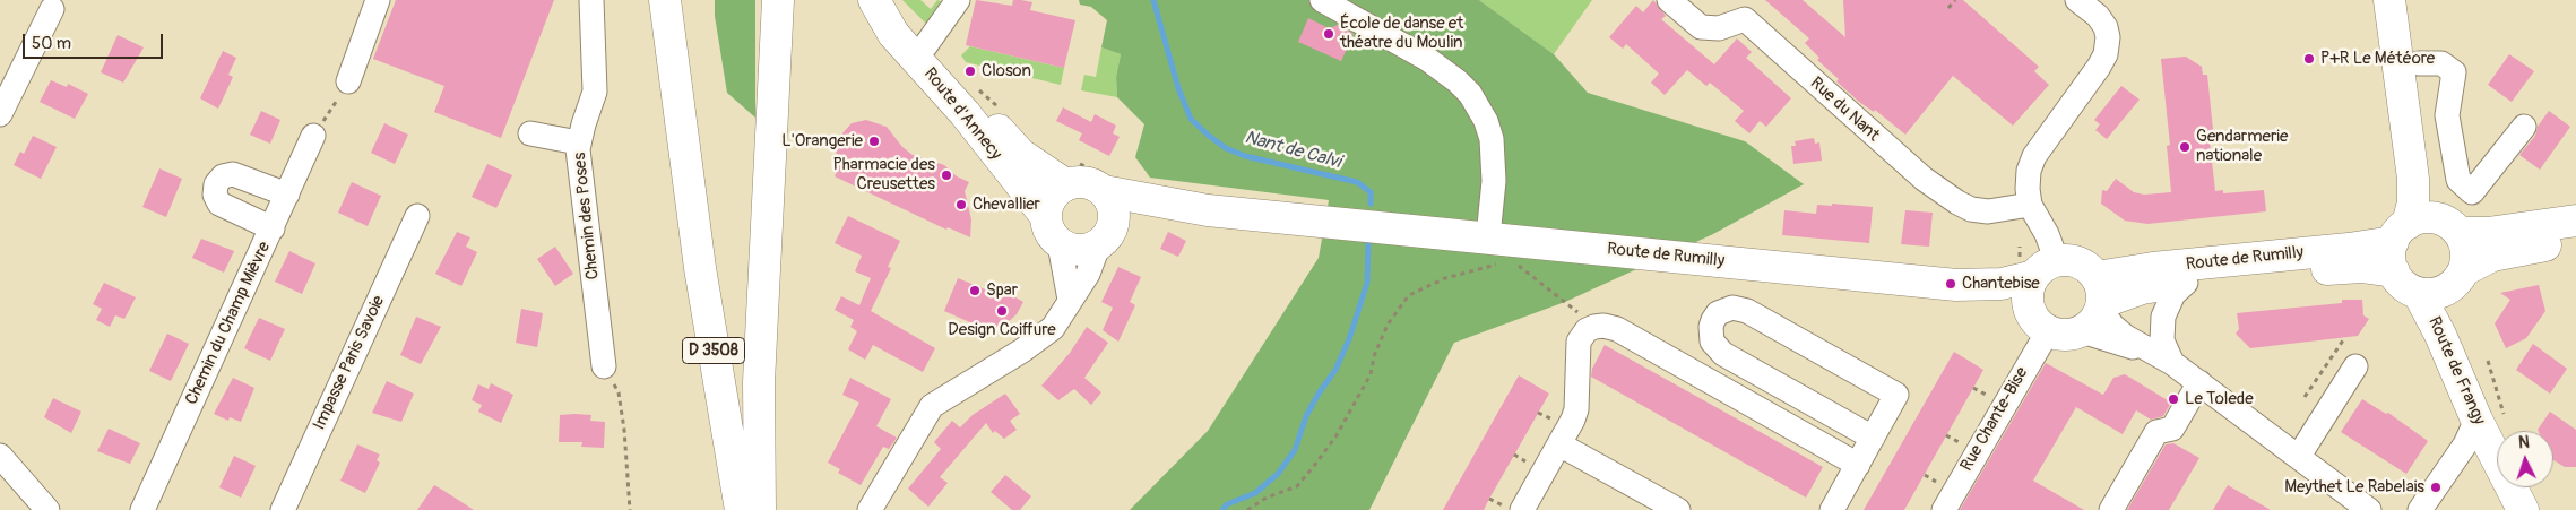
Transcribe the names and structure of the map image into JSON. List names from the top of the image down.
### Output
{
  "streets": {
    "main road": [
      "Route d'Annecy",
      "Route de Rumilly",
      "D 3508",
      "Route de Frangy"
    ],
    "street": [
      "Rue du Nant",
      "Chemin des Poses",
      "Chemin du Champ Mièvre",
      "Impasse Paris Savoie",
      "Rue Chante-Bise"
    ]
  },
  "crossings": [
    ["Route de Rumilly", "Route de Frangy"],
    ["Route de Rumilly", "Rue Chante-Bise"]
  ],
  "water": ["Nant de Calvi"],
  "places": [
    "École de danse et théatre du Moulin",
    "P+R Le Météore",
    "Closon",
    "L'Orangerie",
    "Gendarmerie nationale",
    "Pharmacie des Creusettes",
    "Chevallier",
    "Chantebise",
    "Spar",
    "Design Coiffure",
    "Le Tolede",
    "Meythet Le Rabelais"
  ],
  "scale_bar": "50 m",
  "north": "top"
}
